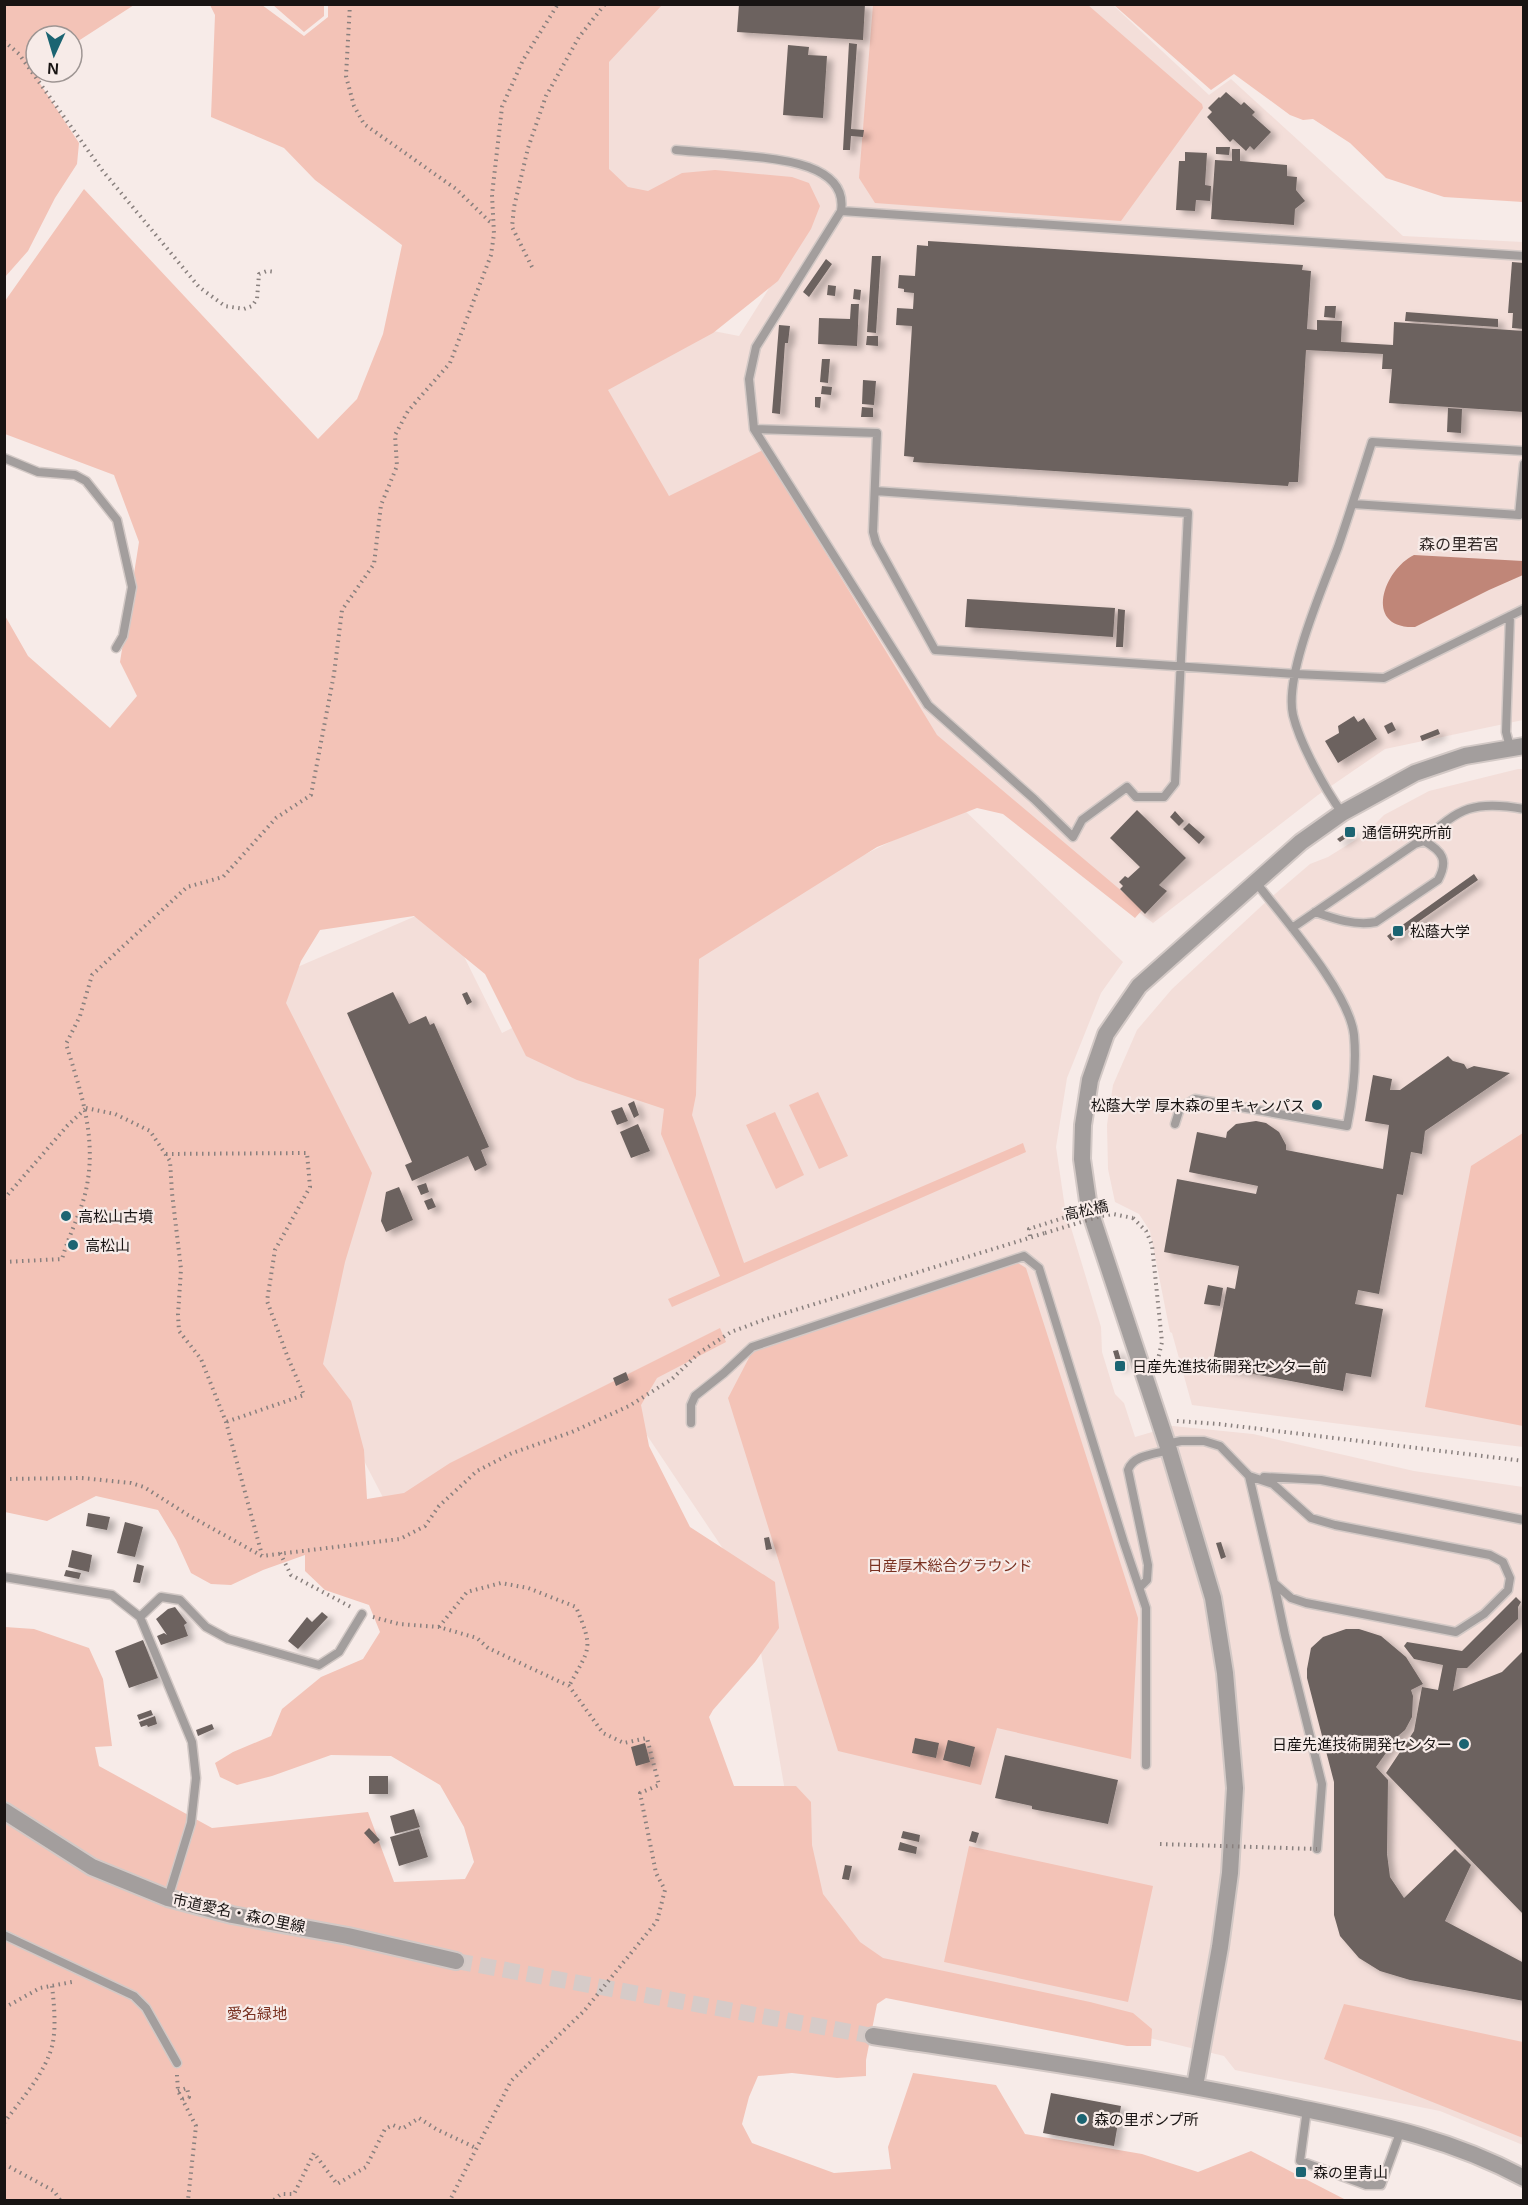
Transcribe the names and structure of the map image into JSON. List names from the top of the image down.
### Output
{
  "streets": {
    "street": ["市道愛名・森の里線"],
    "path": ["高松橋"]
  },
  "districts": ["森の里若宮"],
  "parks": ["日産厚木総合グラウンド", "愛名緑地"],
  "places": {
    "transit": [
      "通信研究所前",
      "松蔭大学",
      "日産先進技術開発センター前",
      "森の里青山"
    ],
    "other": [
      "松蔭大学 厚木森の里キャンパス",
      "高松山古墳",
      "高松山",
      "日産先進技術開発センター",
      "森の里ポンプ所"
    ]
  },
  "north": "bottom"
}
